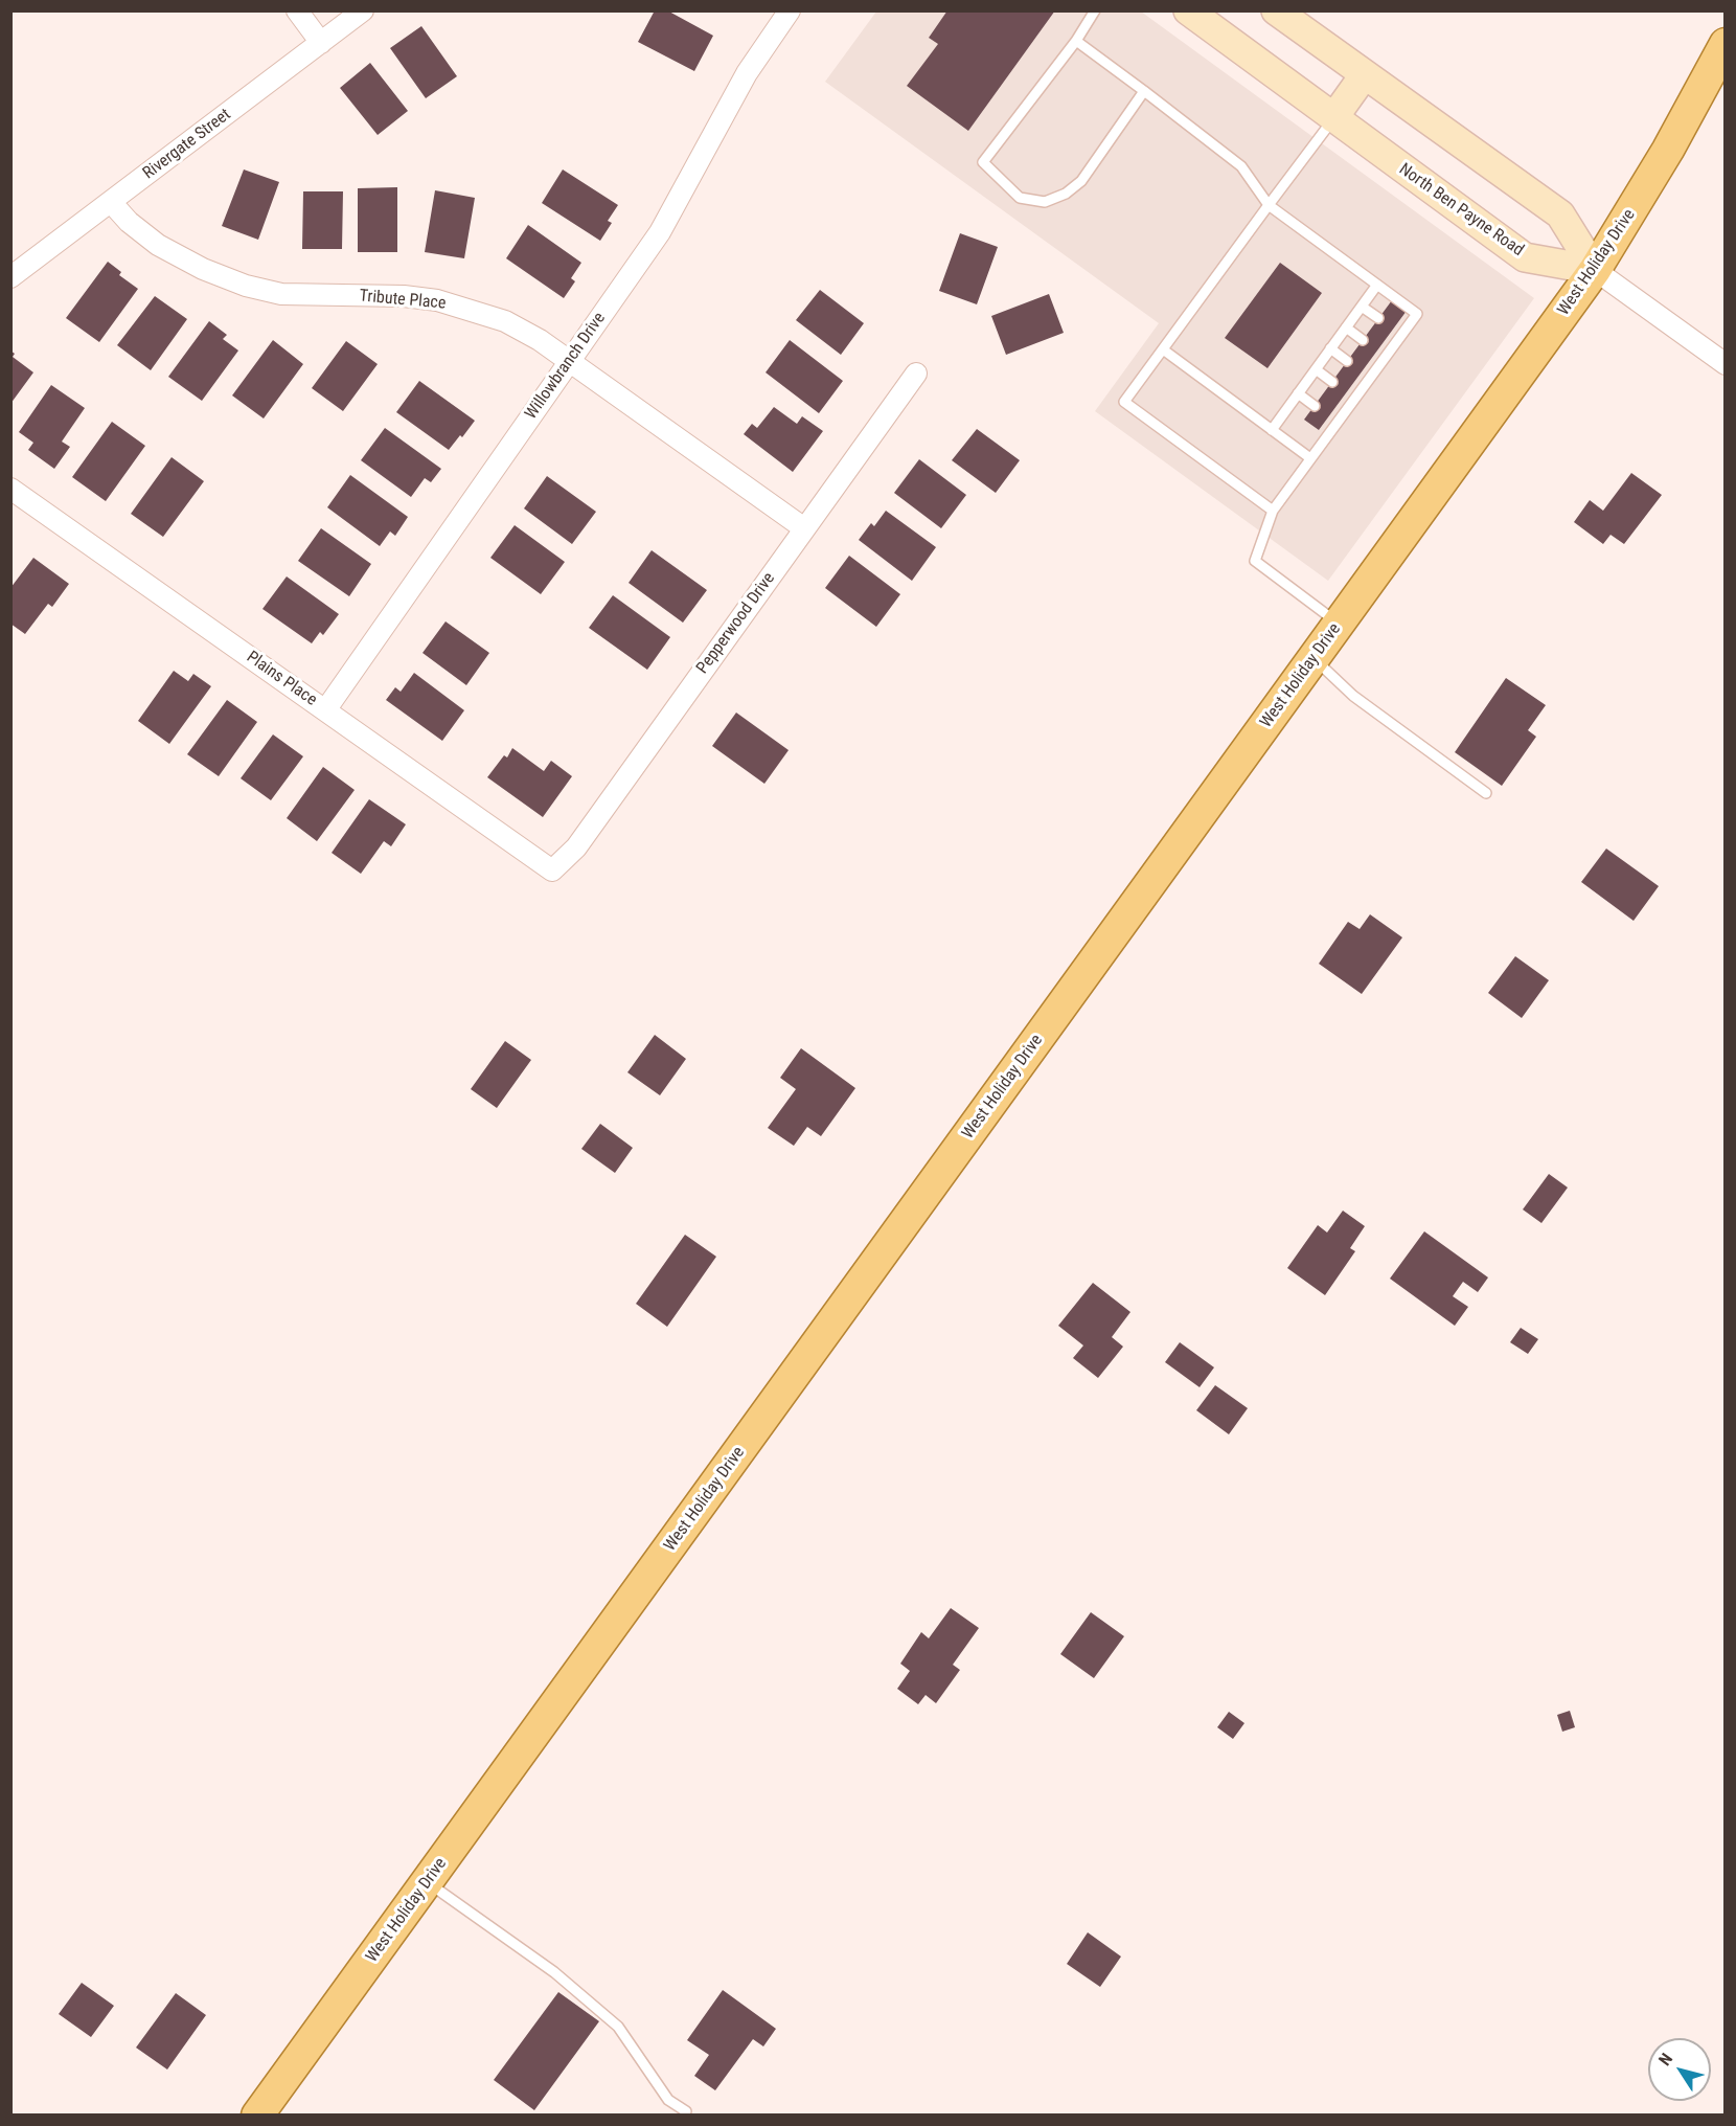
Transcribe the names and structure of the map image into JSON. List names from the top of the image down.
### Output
{
  "streets": {
    "main road": ["West Holiday Drive"],
    "street": [
      "Rivergate Street",
      "North Ben Payne Road",
      "Tribute Place",
      "Willowbranch Drive",
      "Pepperwood Drive",
      "Plains Place"
    ]
  },
  "crossings": [
    ["Rivergate Street", "Tribute Place"],
    ["North Ben Payne Road", "West Holiday Drive"],
    ["Tribute Place", "Willowbranch Drive"],
    ["Tribute Place", "Pepperwood Drive"],
    ["Willowbranch Drive", "Plains Place"],
    ["Pepperwood Drive", "Plains Place"]
  ],
  "north": "top left"
}
